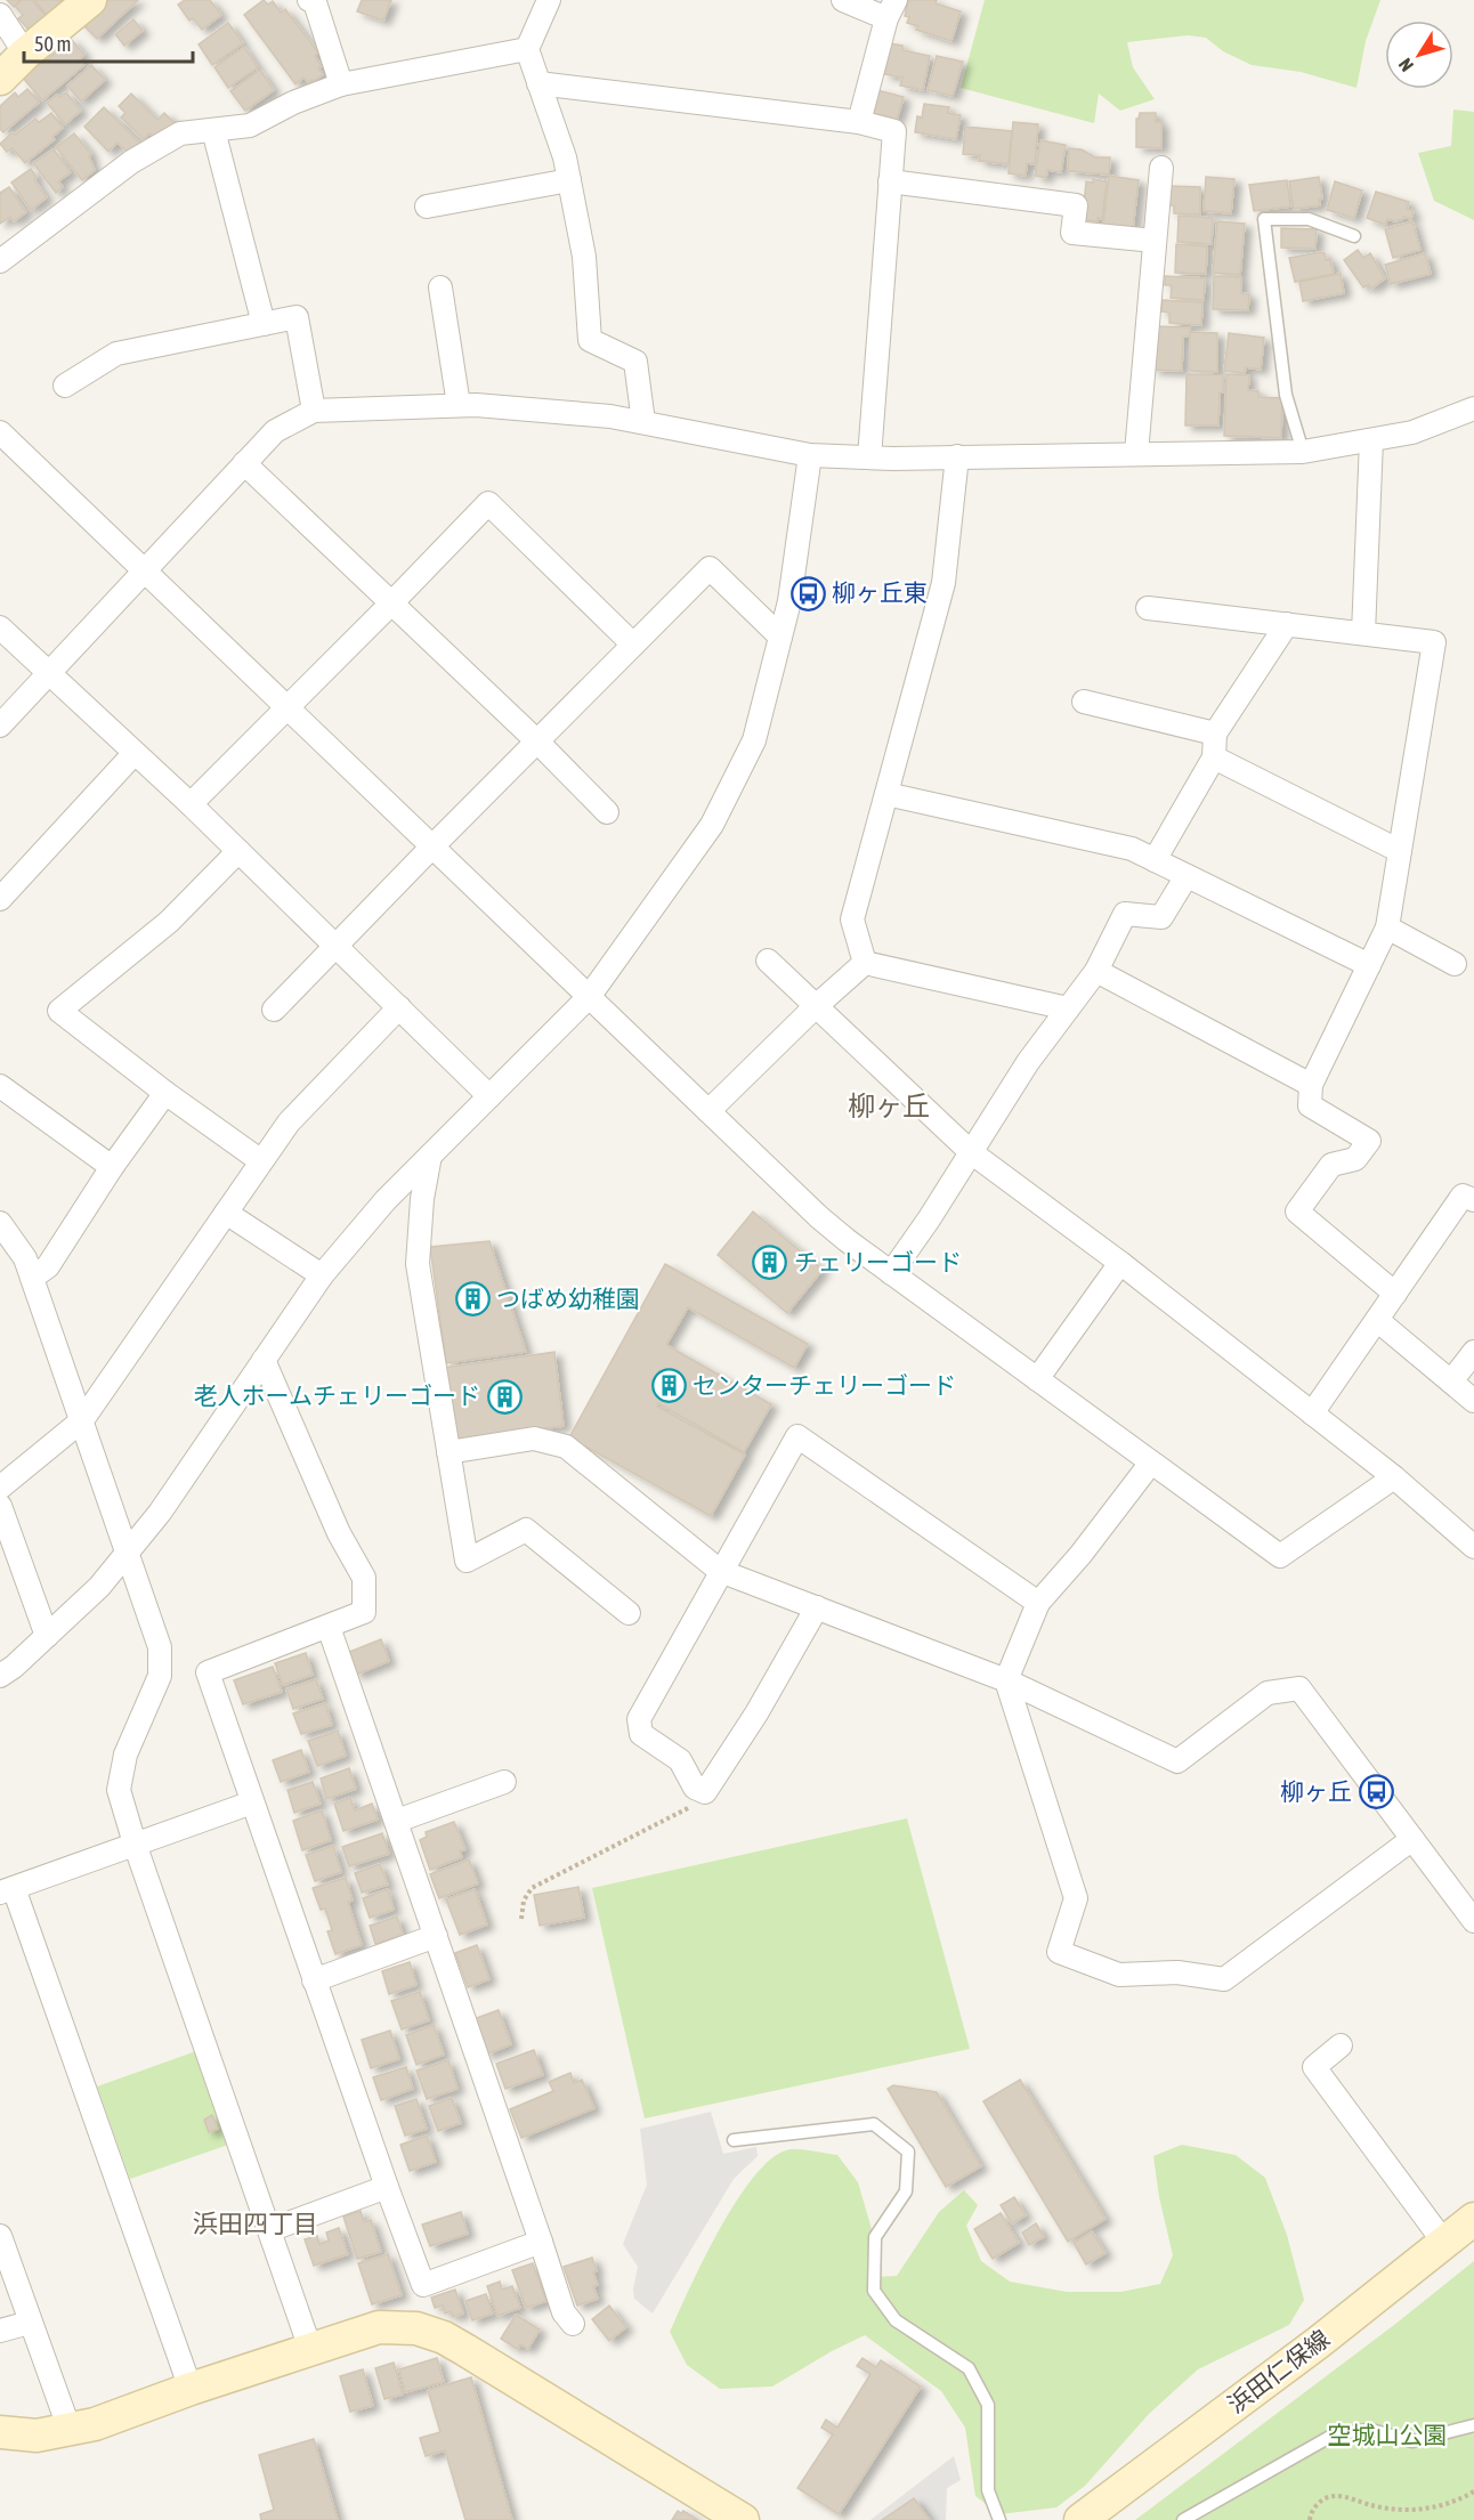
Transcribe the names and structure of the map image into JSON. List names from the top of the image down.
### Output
{
  "streets": {
    "street": ["浜田仁保線"]
  },
  "districts": ["柳ヶ丘", "浜田四丁目"],
  "parks": ["空城山公園"],
  "places": {
    "bus stop": ["柳ヶ丘東", "柳ヶ丘"],
    "building": [
      "チェリーゴード",
      "つばめ幼稚園",
      "センターチェリーゴード",
      "老人ホームチェリーゴード"
    ]
  },
  "scale_bar": "50 m",
  "north": "bottom left"
}
